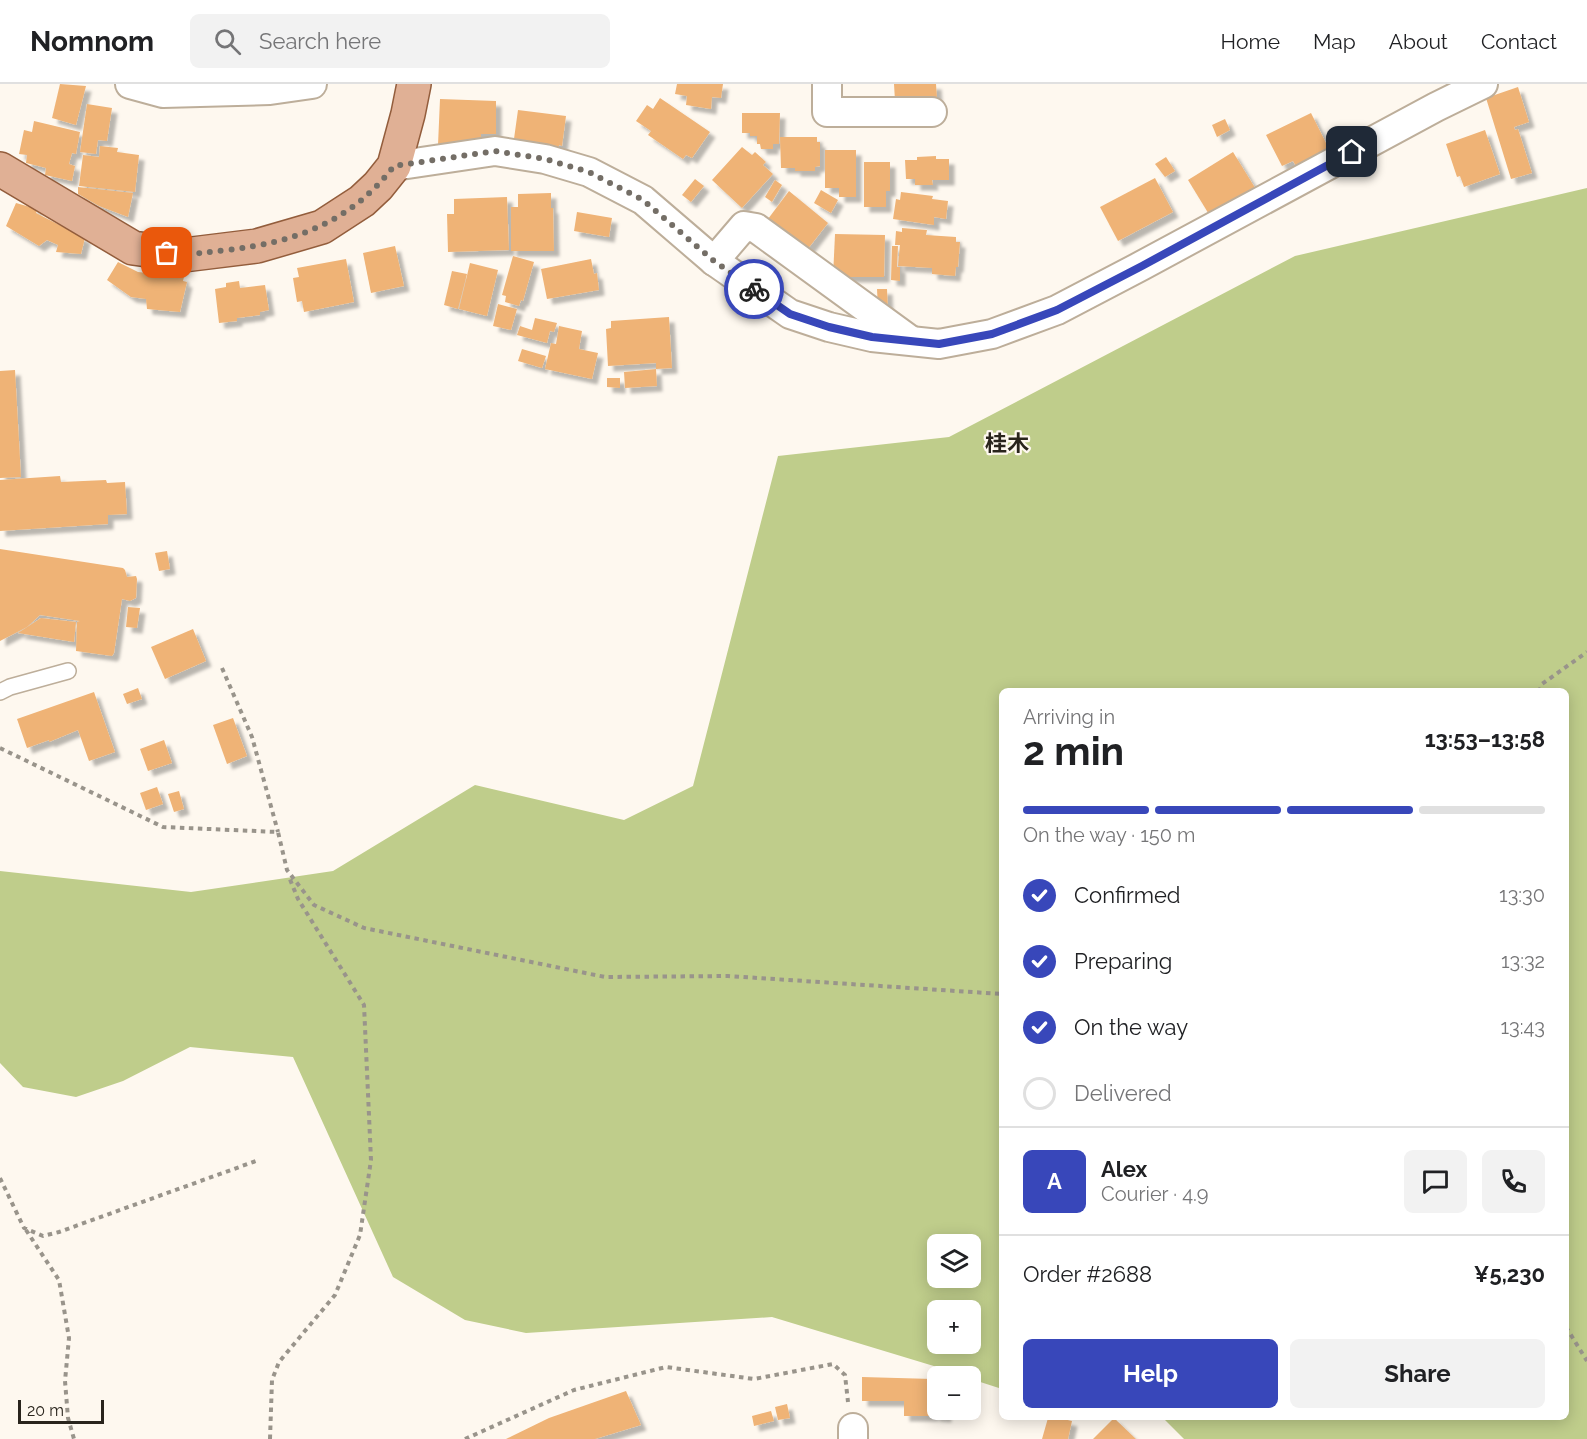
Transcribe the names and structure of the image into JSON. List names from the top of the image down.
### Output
{
  "districts": ["桂木"],
  "scale_bar": "20 m",
  "page": {
    "header": "Nomnom",
    "search": "Search here",
    "nav": [
      "Home",
      "Map",
      "About",
      "Contact"
    ],
    "heading": ["2 min", "Arriving in", "13:53–13:58"],
    "panel": [
      "Alex",
      "Courier · 4.9",
      "Order #2688",
      "¥5,230"
    ],
    "bar": "On the way · 150 m",
    "list": [
      ["Confirmed", "13:30"],
      ["Preparing", "13:32"],
      ["On the way", "13:43"],
      "Delivered"
    ],
    "round": "A",
    "map_buttons": ["+", "−"],
    "buttons": ["Help", "Share"],
    "scale": "20 m"
  }
}
